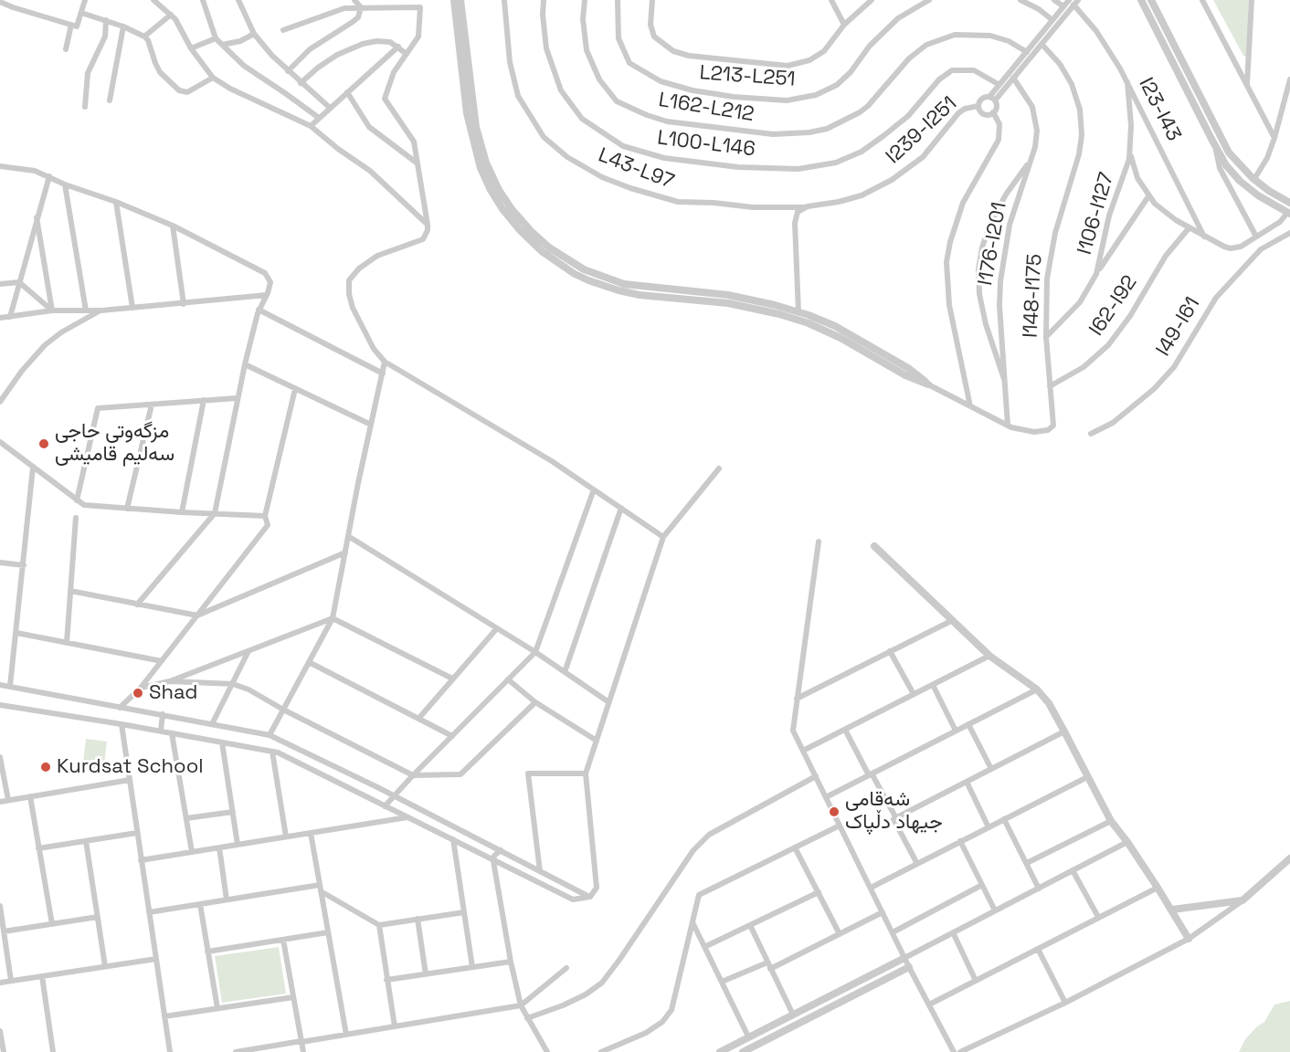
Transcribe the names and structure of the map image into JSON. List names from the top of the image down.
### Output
{
  "streets": {
    "street": [
      "L213-L251",
      "L162-L212",
      "I23-I43",
      "I239-I251",
      "L100-L146",
      "L43-L97",
      "I106-I127",
      "I176-I201",
      "I148-I175",
      "I62-I92",
      "I49-I61"
    ]
  },
  "crossings": [
    ["I23-I43", "I106-I127"],
    ["I239-I251", "L43-L97"],
    ["I106-I127", "I148-I175"],
    ["I176-I201", "I148-I175"],
    ["I148-I175", "I62-I92"]
  ],
  "places": [
    "مزگەوتی حاجی سەلیم قامیشی",
    "Shad",
    "Kurdsat School",
    "شەقامی جیهاد دڵپاک"
  ]
}
